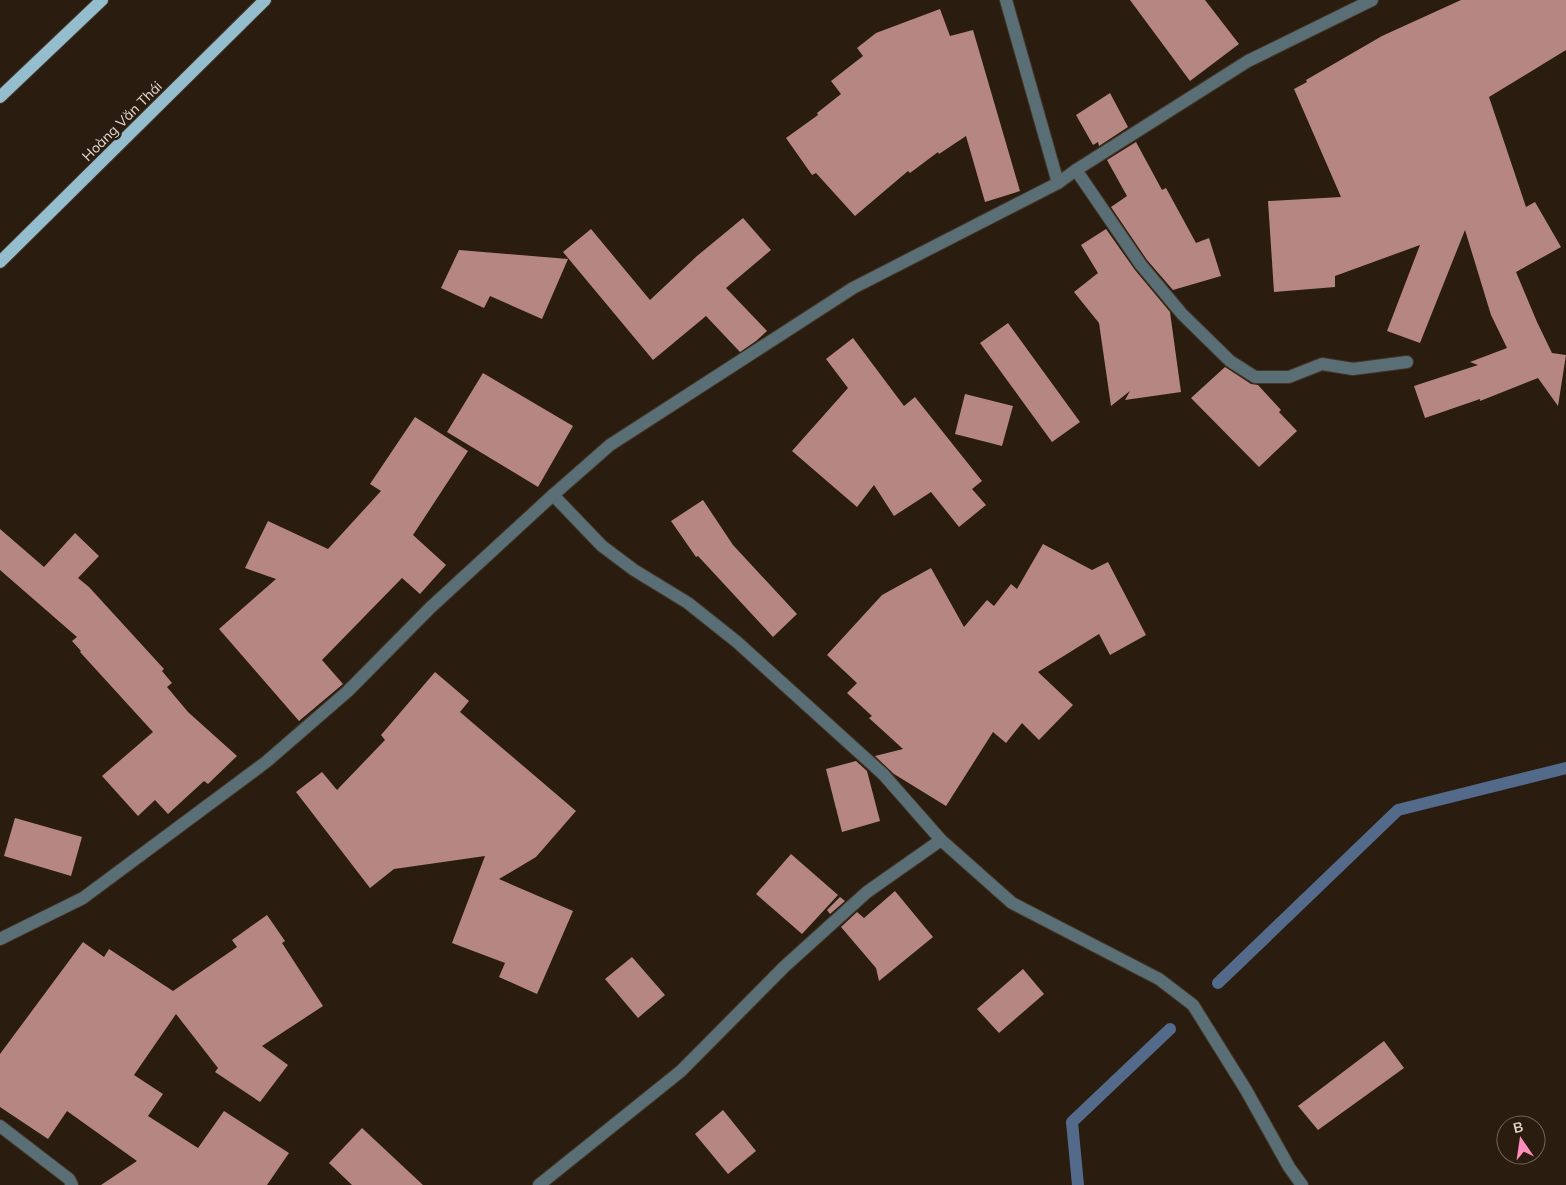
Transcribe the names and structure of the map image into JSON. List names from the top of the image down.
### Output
{
  "streets": {
    "main road": ["Hoàng Văn Thái"]
  },
  "north": "top"
}
